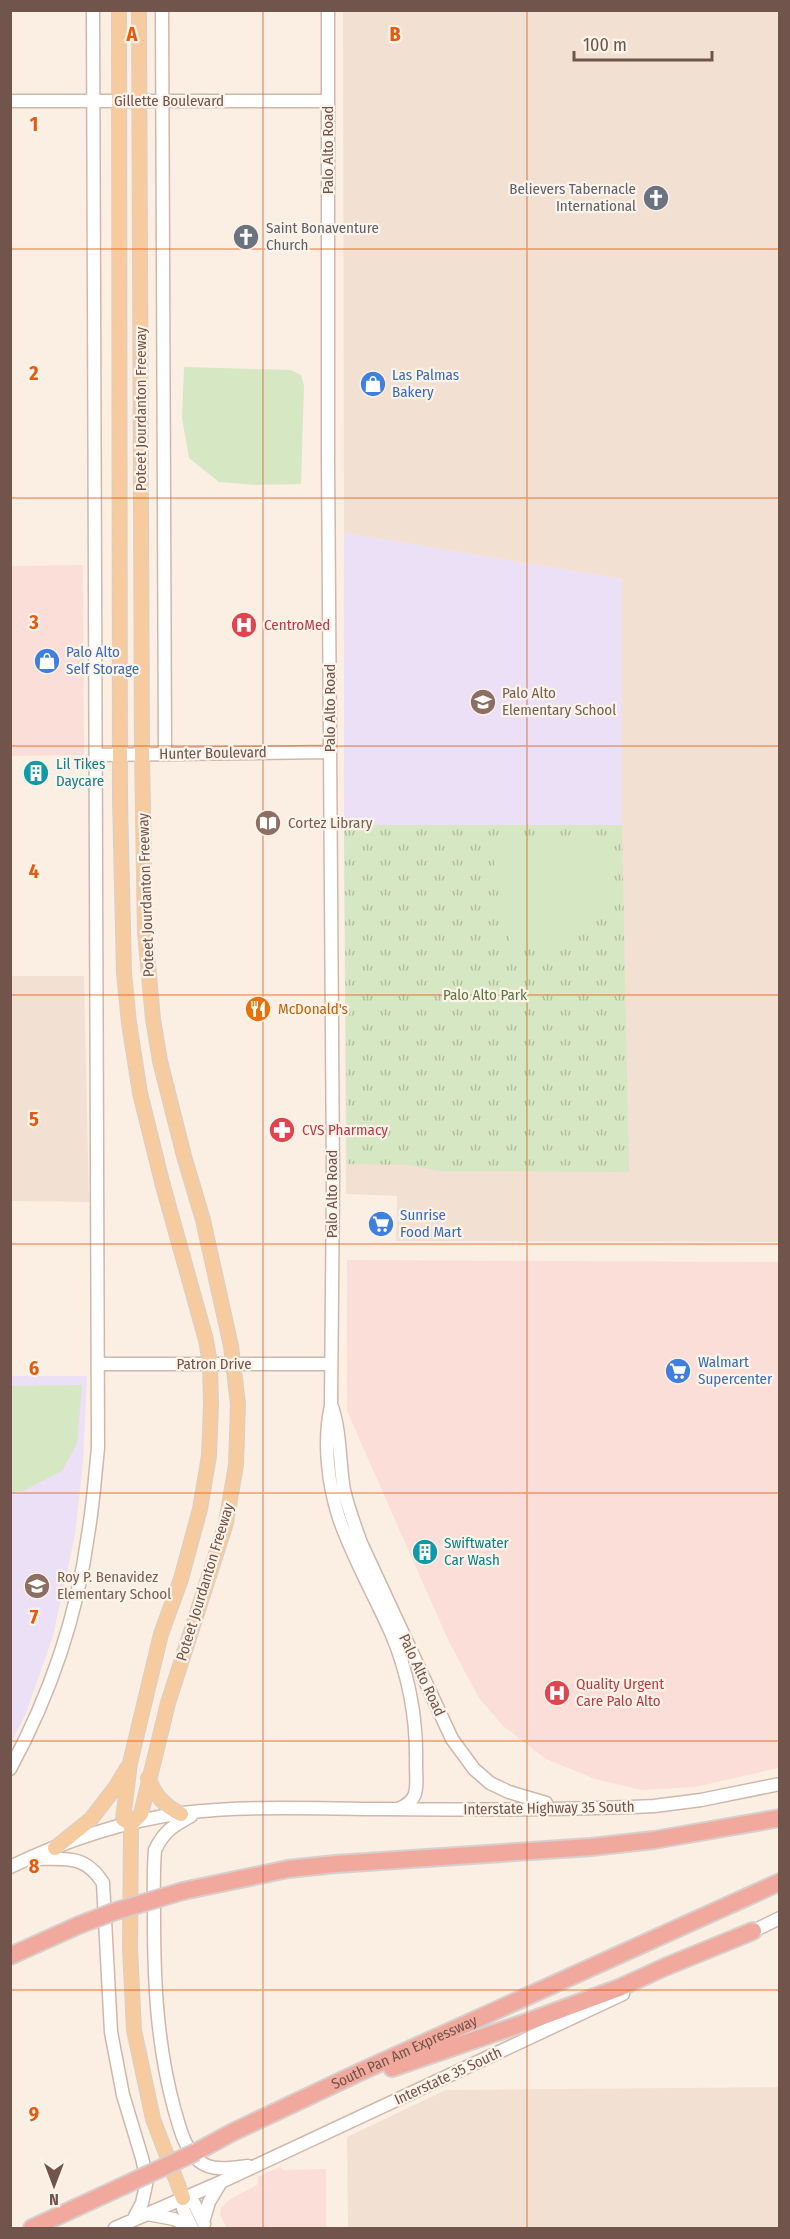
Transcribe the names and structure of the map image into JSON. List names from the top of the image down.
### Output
{
  "streets": {
    "highway": ["South Pan Am Expressway"],
    "main road": ["Poteet Jourdanton Freeway"],
    "street": [
      "Gillette Boulevard",
      "Palo Alto Road",
      "Hunter Boulevard",
      "Patron Drive",
      "Interstate Highway 35 South",
      "Interstate 35 South"
    ]
  },
  "crossings": [
    ["Gillette Boulevard", "Palo Alto Road"],
    ["Gillette Boulevard", "Poteet Jourdanton Freeway"],
    ["Palo Alto Road", "Hunter Boulevard"],
    ["Palo Alto Road", "Patron Drive"],
    ["Palo Alto Road", "Interstate Highway 35 South"],
    ["Poteet Jourdanton Freeway", "Hunter Boulevard"],
    ["Poteet Jourdanton Freeway", "Patron Drive"],
    ["Poteet Jourdanton Freeway", "Interstate 35 South"]
  ],
  "parks": ["Palo Alto Park"],
  "places": {
    "church": ["Believers Tabernacle International", "Saint Bonaventure Church"],
    "shop": ["Las Palmas Bakery", "Palo Alto Self Storage"],
    "hospital": ["CentroMed", "Quality Urgent Care Palo Alto"],
    "school or university": ["Palo Alto Elementary School", "Roy P. Benavidez Elementary School"],
    "building": ["Lil Tikes Daycare", "Swiftwater Car Wash"],
    "library": ["Cortez Library"],
    "restaurant": ["McDonald's"],
    "pharmacy": ["CVS Pharmacy"],
    "supermarket": ["Sunrise Food Mart", "Walmart Supercenter"]
  },
  "scale_bar": "100 m",
  "north": "bottom",
  "grid": {
    "columns": ["A", "B"],
    "rows": [
      "1",
      "2",
      "3",
      "4",
      "5",
      "6",
      "7",
      "8",
      "9"
    ]
  }
}
